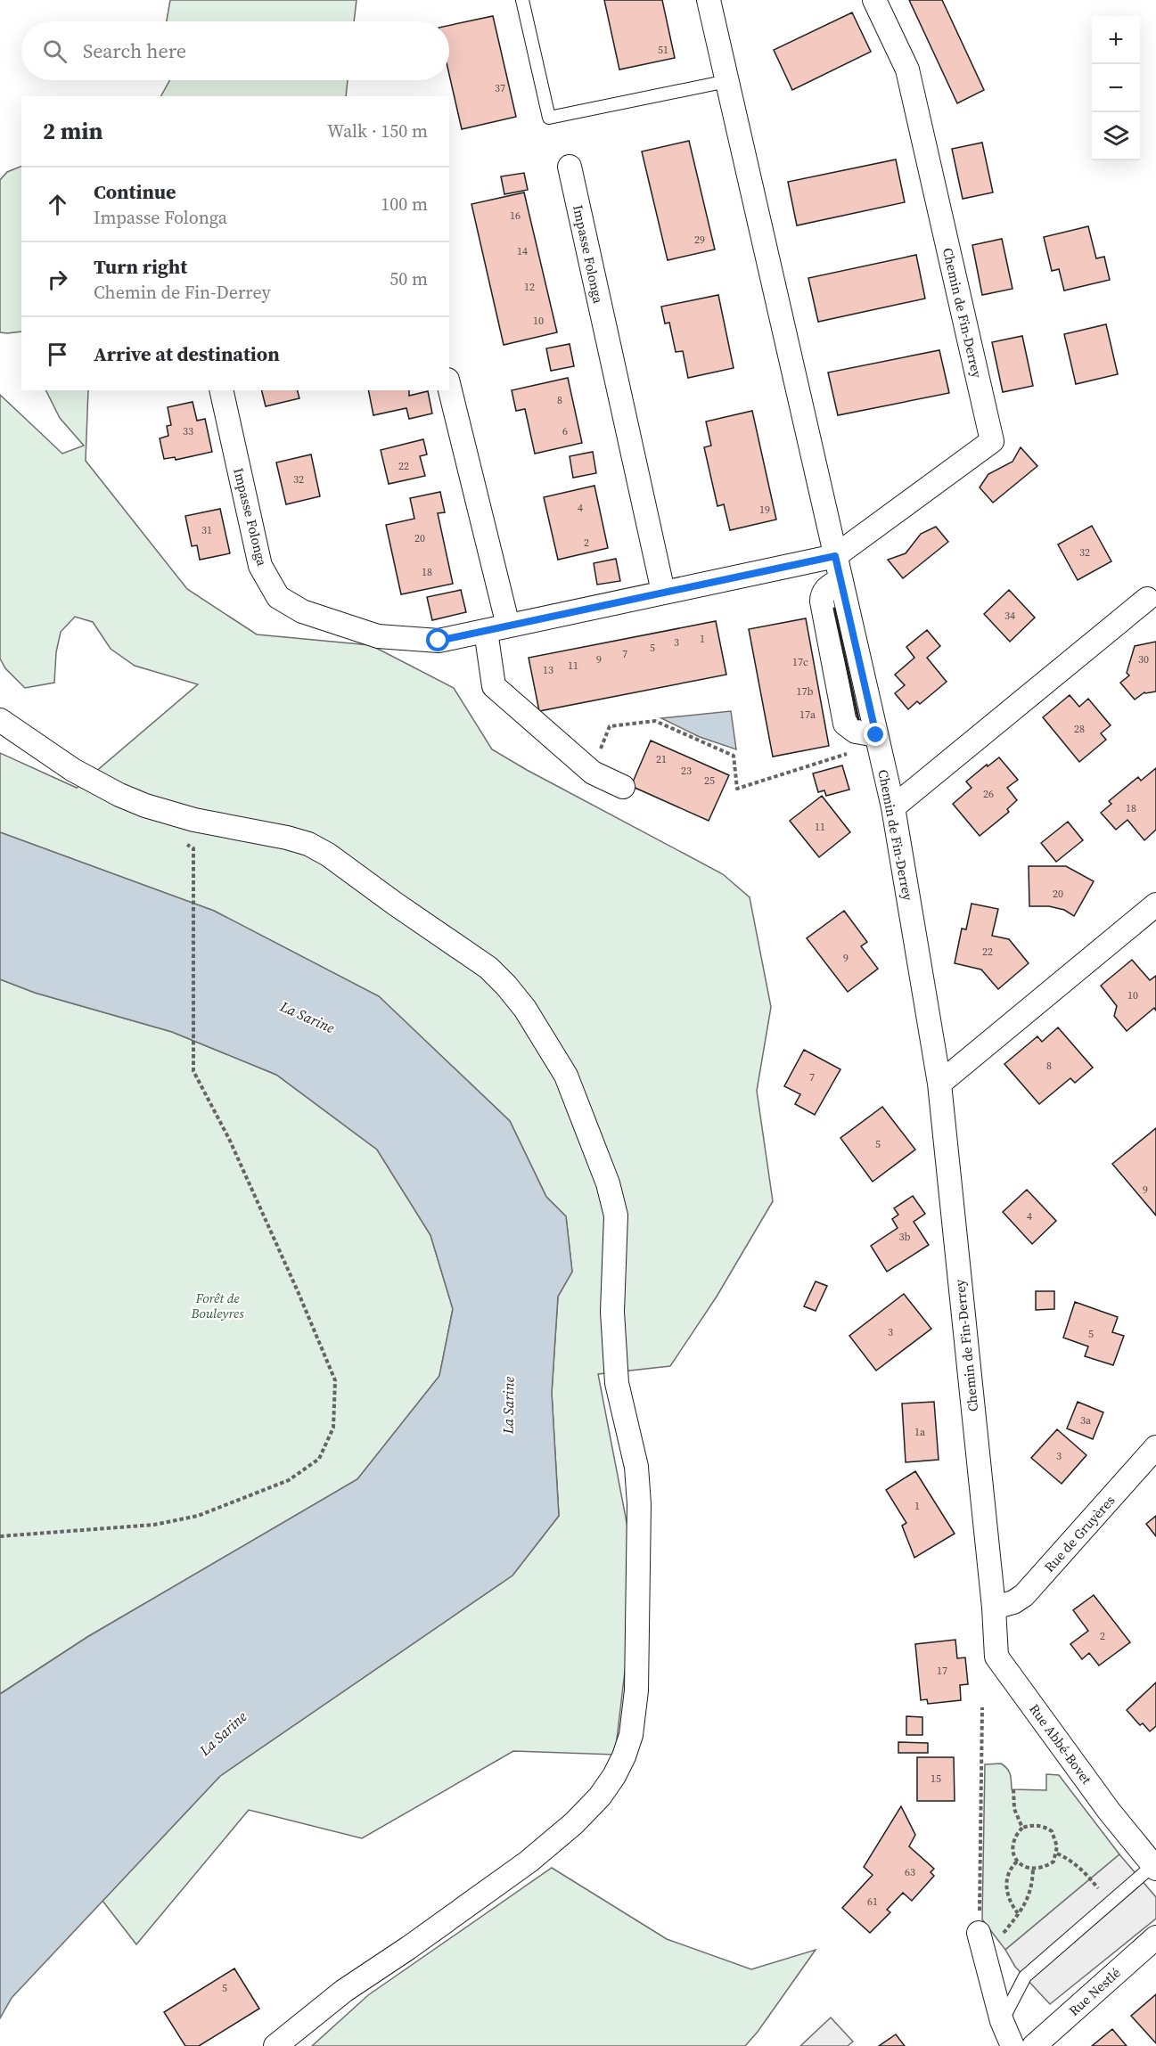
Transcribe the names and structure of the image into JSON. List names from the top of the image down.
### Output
{
  "streets": {
    "street": [
      "Impasse Folonga",
      "Chemin de Fin-Derrey",
      "Rue de Gruyères",
      "Rue Abbé-Bovet",
      "Rue Nestlé"
    ]
  },
  "crossings": [
    ["Impasse Folonga", "Chemin de Fin-Derrey"],
    ["Chemin de Fin-Derrey", "Rue de Gruyères"],
    ["Chemin de Fin-Derrey", "Rue Abbé-Bovet"],
    ["Rue de Gruyères", "Rue Abbé-Bovet"]
  ],
  "water": ["La Sarine"],
  "parks": ["Forêt de Bouleyres"],
  "house_numbers": [
    "51",
    "37",
    "16",
    "29",
    "14",
    "12",
    "10",
    "8",
    "33",
    "6",
    "22",
    "32",
    "4",
    "19",
    "31",
    "20",
    "2",
    "32",
    "18",
    "34",
    "1",
    "3",
    "5",
    "7",
    "9",
    "30",
    "17c",
    "11",
    "13",
    "17b",
    "17a",
    "28",
    "21",
    "23",
    "25",
    "26",
    "18",
    "11",
    "20",
    "22",
    "9",
    "10",
    "8",
    "7",
    "5",
    "9",
    "4",
    "3b",
    "3",
    "5",
    "3a",
    "1a",
    "3",
    "1",
    "2",
    "17",
    "15",
    "63",
    "61",
    "5"
  ],
  "page": {
    "map_buttons": ["+", "−"],
    "search": "Search here",
    "heading": ["2 min", "Walk · 150 m"],
    "list": [
      ["Continue", "Impasse Folonga", "100 m"],
      ["Turn right", "Chemin de Fin-Derrey", "50 m"],
      "Arrive at destination"
    ]
  }
}
